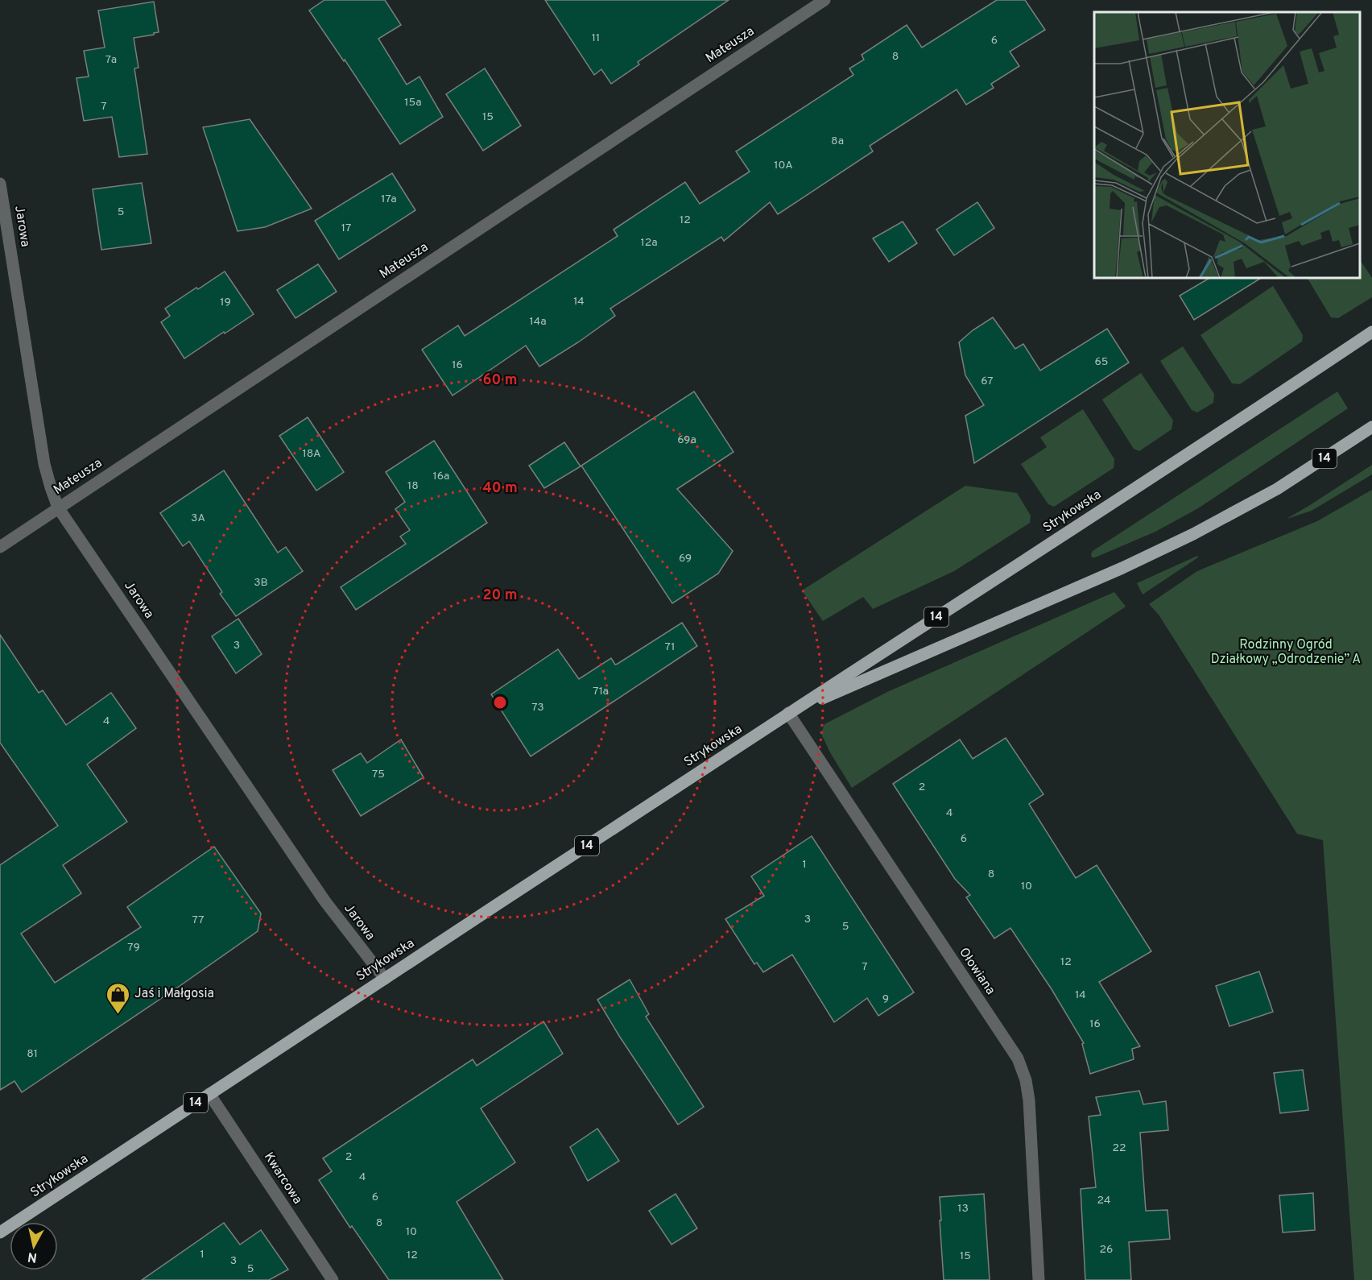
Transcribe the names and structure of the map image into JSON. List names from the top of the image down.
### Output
{
  "streets": {
    "main road": ["14", "Strykowska"],
    "street": [
      "Mateusza",
      "Jarowa",
      "Ołowiana",
      "Kwarcowa"
    ]
  },
  "crossings": [
    ["Mateusza", "Jarowa"],
    ["Jarowa", "Strykowska"],
    ["Strykowska", "Ołowiana"],
    ["Strykowska", "Kwarcowa"]
  ],
  "parks": ["Rodzinny Ogród Działkowy „Odrodzenie” A"],
  "places": {
    "shop": ["Jaś i Małgosia"]
  },
  "house_numbers": [
    "11",
    "6",
    "8",
    "7a",
    "15a",
    "7",
    "15",
    "8a",
    "10A",
    "17a",
    "5",
    "12",
    "17",
    "12a",
    "14",
    "19",
    "14a",
    "65",
    "16",
    "67",
    "69a",
    "18A",
    "16a",
    "18",
    "3A",
    "69",
    "3B",
    "3",
    "71",
    "71a",
    "73",
    "4",
    "75",
    "2",
    "4",
    "6",
    "1",
    "8",
    "10",
    "3",
    "77",
    "5",
    "79",
    "12",
    "7",
    "14",
    "9",
    "16",
    "81",
    "22",
    "2",
    "4",
    "6",
    "24",
    "13",
    "8",
    "10",
    "26",
    "1",
    "12",
    "15",
    "3",
    "5"
  ],
  "north": "bottom",
  "rings": ["60 m", "40 m", "20 m"]
}
